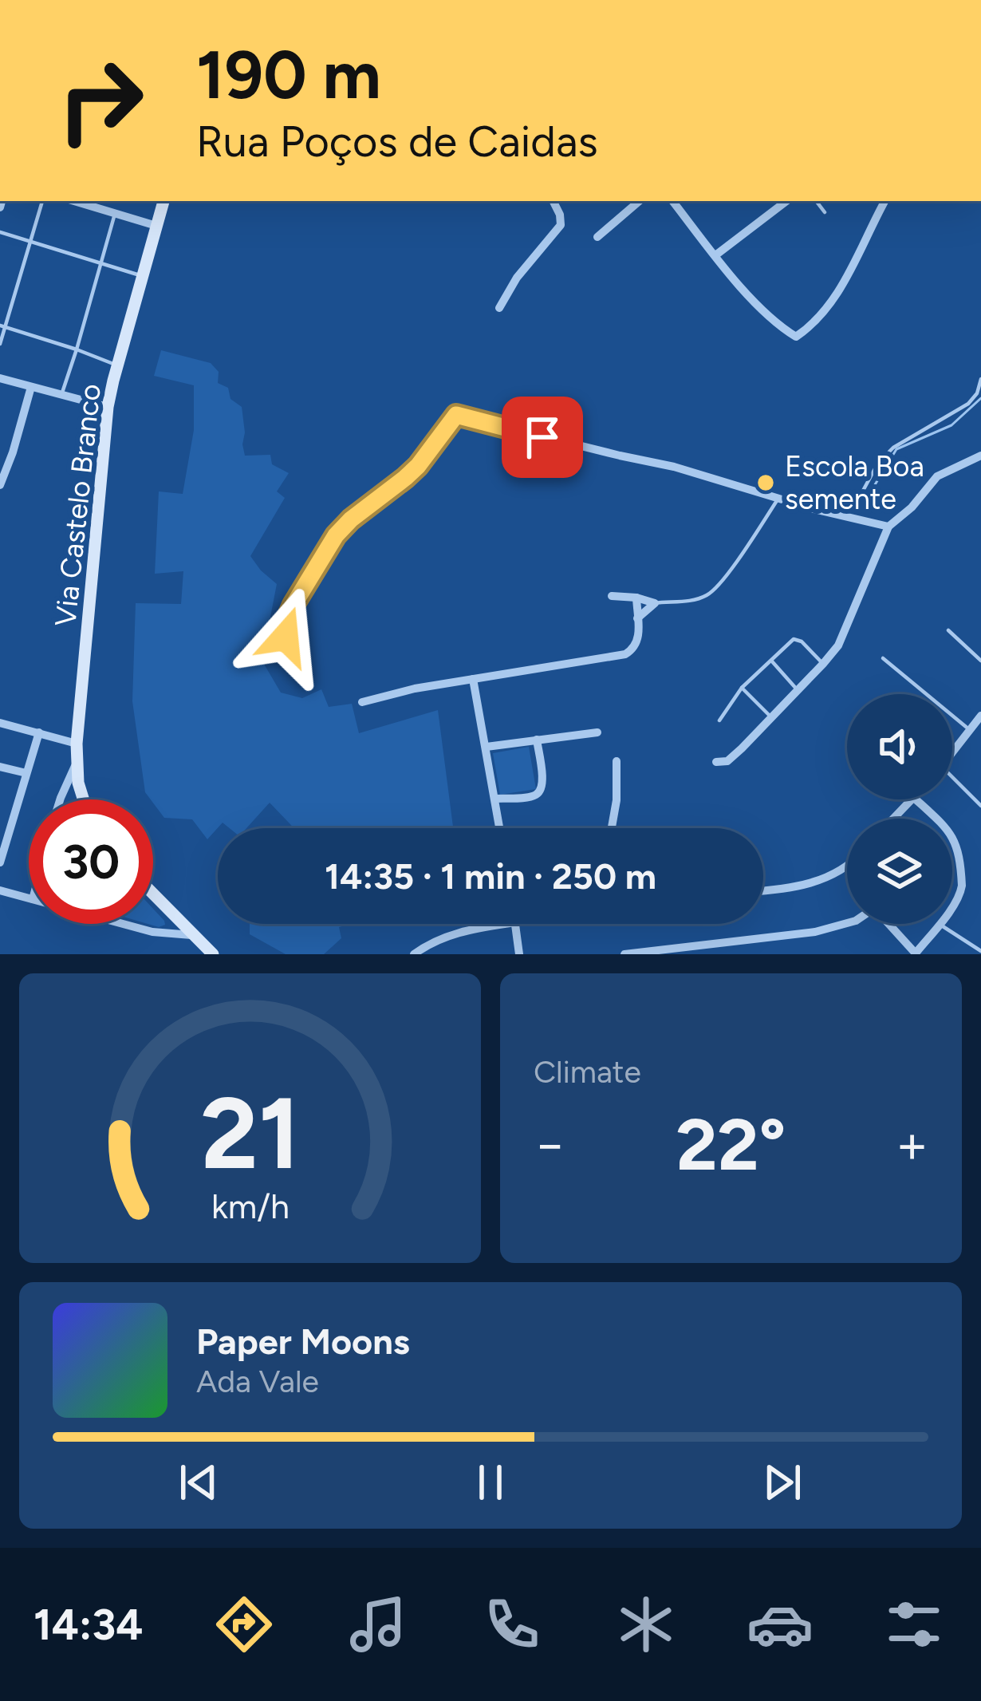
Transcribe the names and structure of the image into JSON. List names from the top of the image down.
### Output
{
  "streets": {
    "main road": ["Via Castelo Branco"]
  },
  "places": ["Escola Boa semente"],
  "page": {
    "turn": ["190 m", "Rua Poços de Caidas"],
    "limit": "30",
    "trip": "14:35 · 1 min · 250 m",
    "tile": "Climate",
    "heat": ["−", "22°", "+"],
    "song": ["Paper Moons", "Ada Vale"],
    "tabs": "14:34",
    "gauge": ["21", "km/h"]
  }
}
